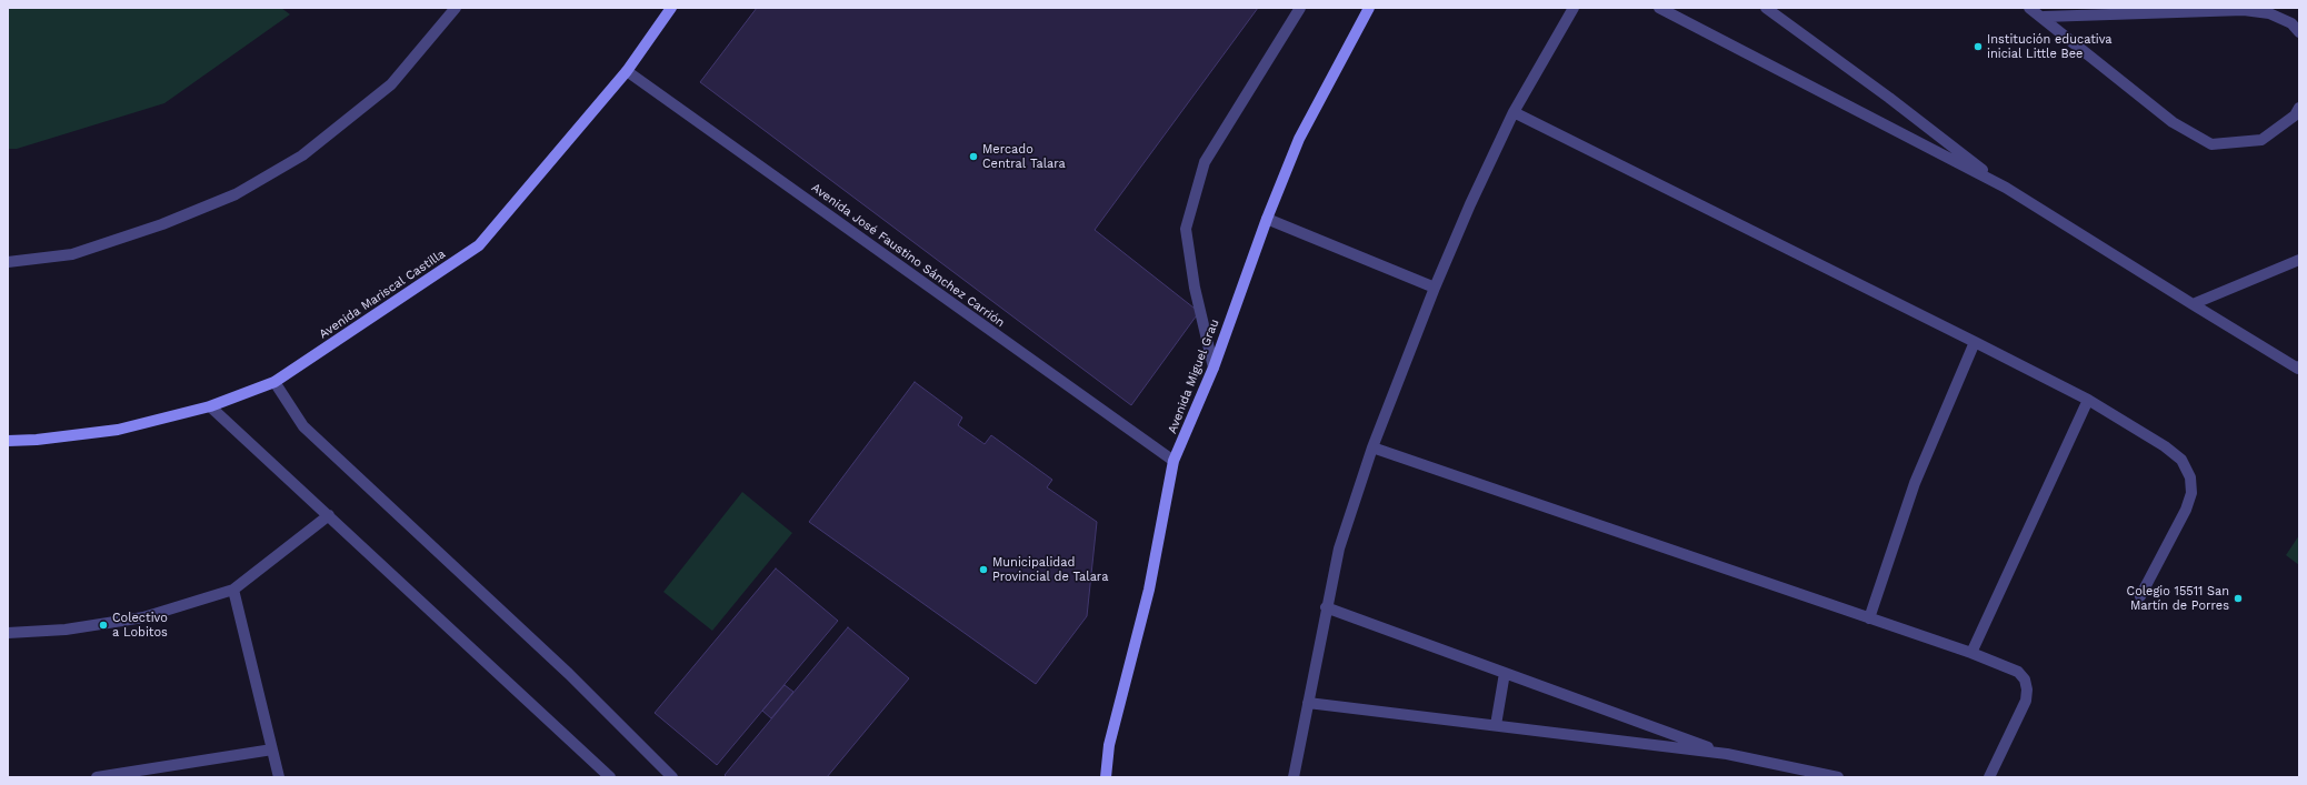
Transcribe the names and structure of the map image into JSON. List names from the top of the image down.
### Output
{
  "streets": {
    "main road": ["Avenida Mariscal Castilla", "Avenida Miguel Grau"],
    "street": ["Avenida José Faustino Sánchez Carrión"]
  },
  "crossings": [
    ["Avenida José Faustino Sánchez Carrión", "Avenida Mariscal Castilla"],
    ["Avenida José Faustino Sánchez Carrión", "Avenida Miguel Grau"]
  ],
  "places": [
    "Institución educativa inicial Little Bee",
    "Mercado Central Talara",
    "Municipalidad Provincial de Talara",
    "Colegio 15511 San Martín de Porres",
    "Colectivo a Lobitos"
  ]
}
